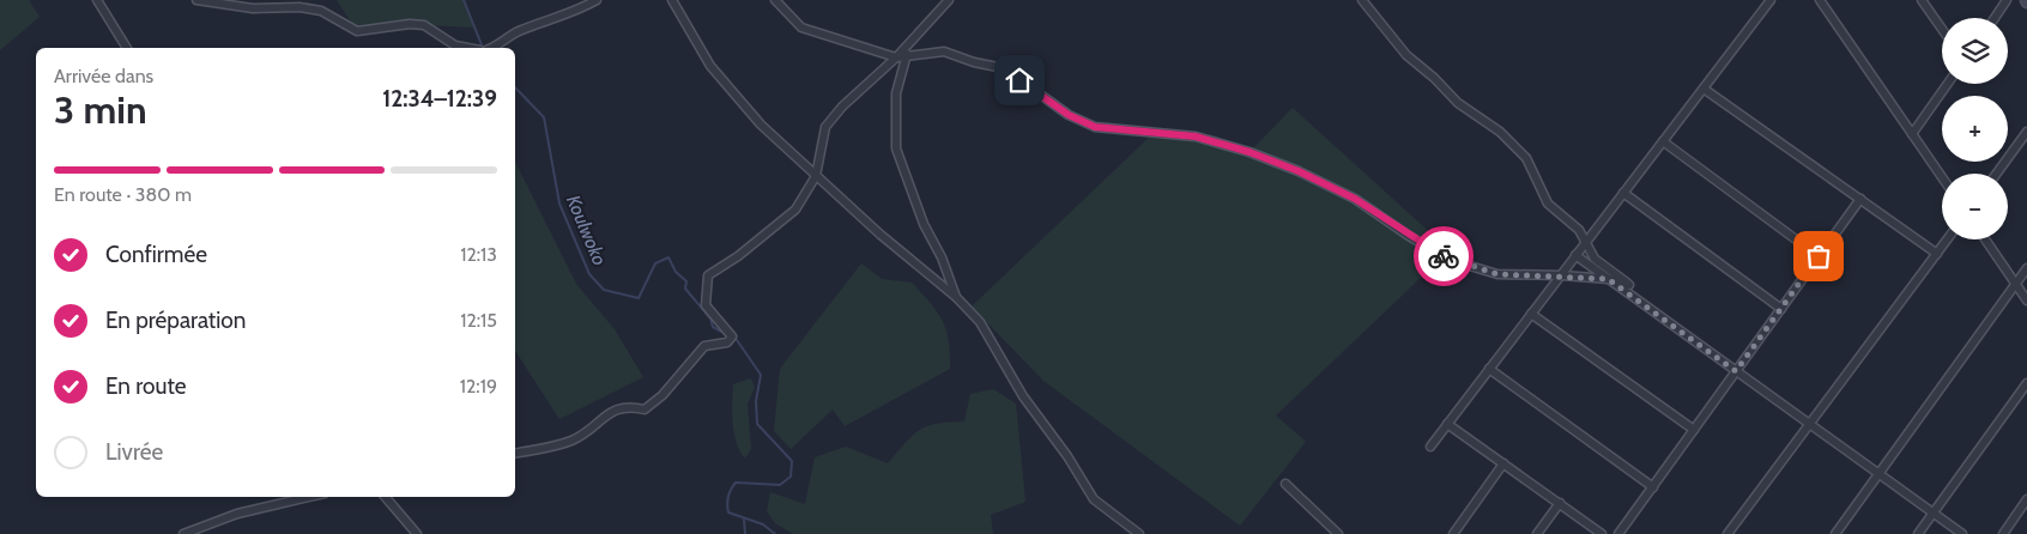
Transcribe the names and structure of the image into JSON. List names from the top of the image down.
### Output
{
  "water": ["Koulwoko"],
  "page": {
    "map_buttons": ["+", "−"],
    "heading": ["3 min", "Arrivée dans", "12:34–12:39"],
    "bar": "En route · 380 m",
    "list": [
      ["Confirmée", "12:13"],
      ["En préparation", "12:15"],
      ["En route", "12:19"],
      "Livrée"
    ]
  }
}
